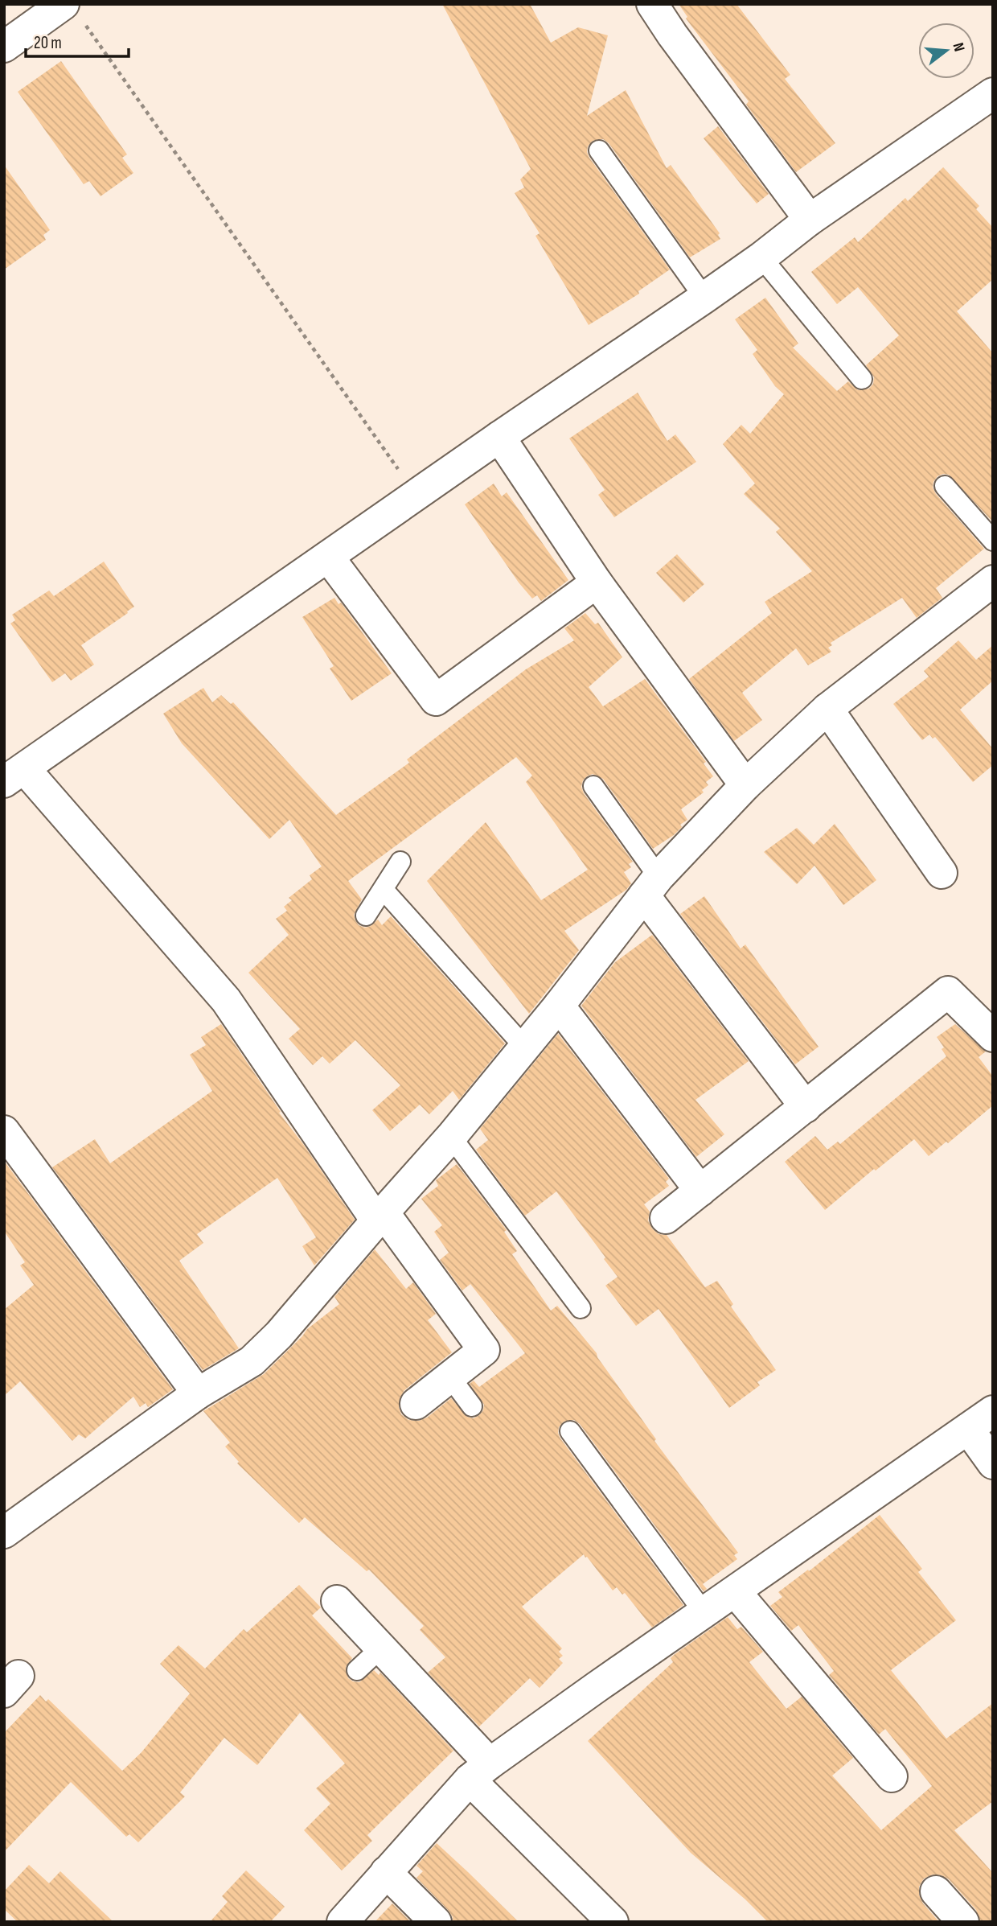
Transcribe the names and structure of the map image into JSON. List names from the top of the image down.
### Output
{
  "scale_bar": "20 m",
  "north": "right"
}
